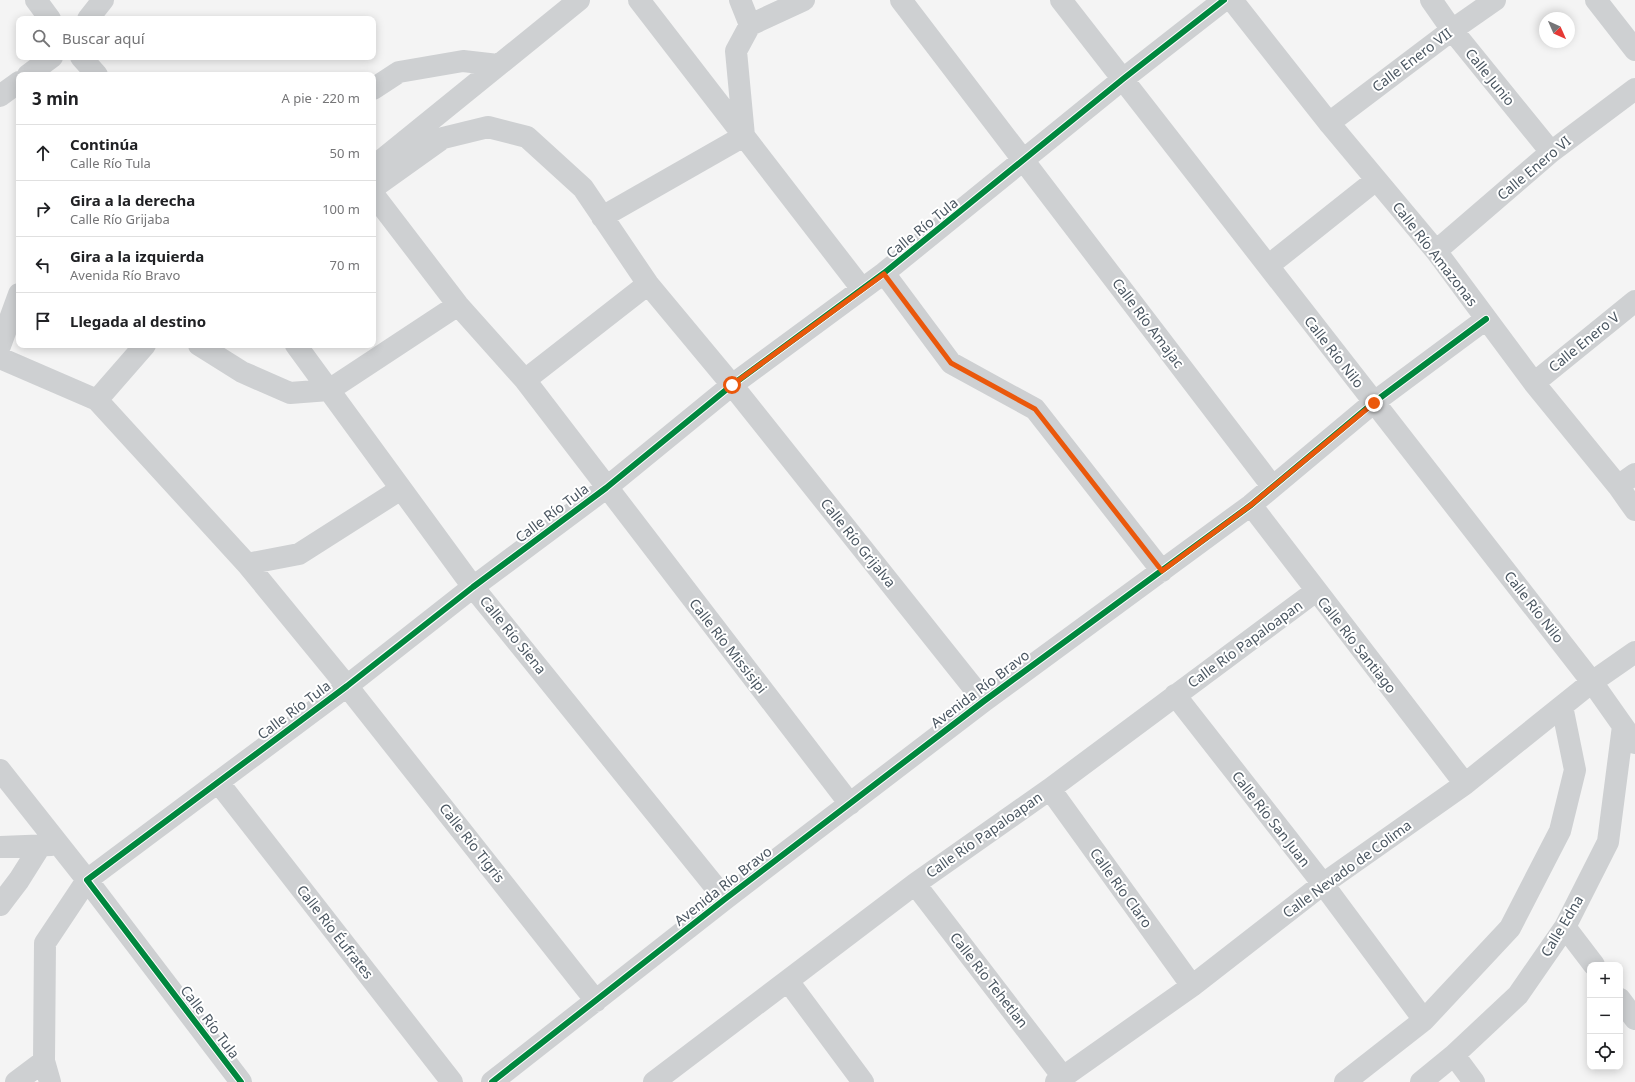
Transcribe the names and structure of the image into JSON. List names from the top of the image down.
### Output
{
  "streets": {
    "street": [
      "Calle Enero VII",
      "Calle Junio",
      "Calle Enero VI",
      "Calle Río Tula",
      "Calle Río Amazonas",
      "Calle Río Amajac",
      "Calle Enero V",
      "Calle Río Nilo",
      "Calle Río Grijalva",
      "Calle Río Siena",
      "Calle Río Papaloapan",
      "Calle Río Santiago",
      "Calle Río Missisipi",
      "Avenida Río Bravo",
      "Calle Río San Juan",
      "Calle Río Tigris",
      "Calle Nevado de Colima",
      "Calle Río Claro",
      "Calle Edna",
      "Calle Río Éufrates",
      "Calle Río Tehetlan"
    ]
  },
  "crossings": [
    ["Calle Enero VII", "Calle Junio"],
    ["Calle Enero VII", "Calle Río Amazonas"],
    ["Calle Junio", "Calle Enero VI"],
    ["Calle Enero VI", "Calle Río Amazonas"],
    ["Calle Río Tula", "Calle Río Amajac"],
    ["Calle Río Tula", "Calle Río Nilo"],
    ["Calle Río Tula", "Calle Río Grijalva"],
    ["Calle Río Tula", "Calle Río Siena"],
    ["Calle Río Tula", "Calle Río Missisipi"],
    ["Calle Río Tula", "Calle Río Tigris"],
    ["Calle Río Tula", "Calle Río Éufrates"],
    ["Calle Río Amazonas", "Calle Enero V"],
    ["Calle Río Amazonas", "Avenida Río Bravo"],
    ["Calle Río Amajac", "Avenida Río Bravo"],
    ["Calle Río Nilo", "Avenida Río Bravo"],
    ["Calle Río Nilo", "Calle Nevado de Colima"],
    ["Calle Río Nilo", "Calle Edna"],
    ["Calle Río Grijalva", "Avenida Río Bravo"],
    ["Calle Río Siena", "Avenida Río Bravo"],
    ["Calle Río Papaloapan", "Calle Río Santiago"],
    ["Calle Río Papaloapan", "Calle Río San Juan"],
    ["Calle Río Papaloapan", "Calle Río Claro"],
    ["Calle Río Papaloapan", "Calle Río Tehetlan"],
    ["Calle Río Santiago", "Avenida Río Bravo"],
    ["Calle Río Santiago", "Calle Nevado de Colima"],
    ["Calle Río Missisipi", "Avenida Río Bravo"],
    ["Avenida Río Bravo", "Calle Río Tigris"],
    ["Calle Río San Juan", "Calle Nevado de Colima"],
    ["Calle Nevado de Colima", "Calle Río Claro"],
    ["Calle Nevado de Colima", "Calle Río Tehetlan"]
  ],
  "north": "bottom right",
  "page": {
    "search": "Buscar aquí",
    "heading": ["3 min", "A pie · 220 m"],
    "list": [
      ["Continúa", "Calle Río Tula", "50 m"],
      ["Gira a la derecha", "Calle Río Grijaba", "100 m"],
      ["Gira a la izquierda", "Avenida Río Bravo", "70 m"],
      "Llegada al destino"
    ],
    "map_buttons": ["+", "−"]
  }
}
